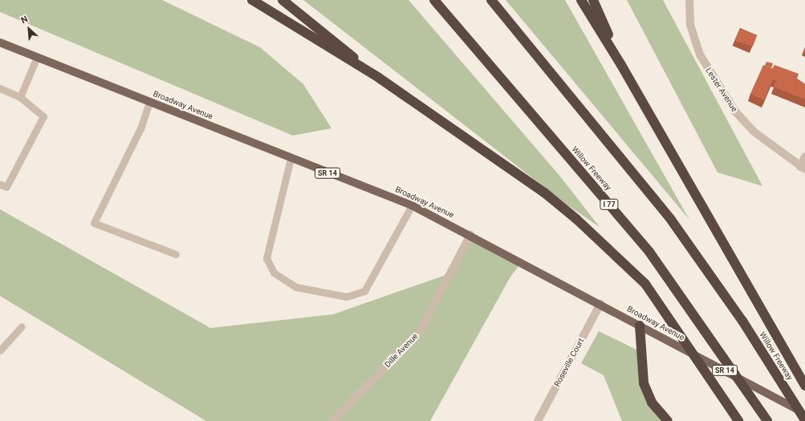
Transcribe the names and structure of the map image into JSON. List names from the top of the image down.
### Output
{
  "streets": {
    "highway": ["Willow Freeway", "I 77"],
    "main road": ["Broadway Avenue", "SR 14"],
    "street": ["Lester Avenue", "Dille Avenue", "Roseville Court"]
  },
  "crossings": [
    ["Broadway Avenue", "Dille Avenue"],
    ["Broadway Avenue", "Roseville Court"]
  ],
  "north": "top left"
}
